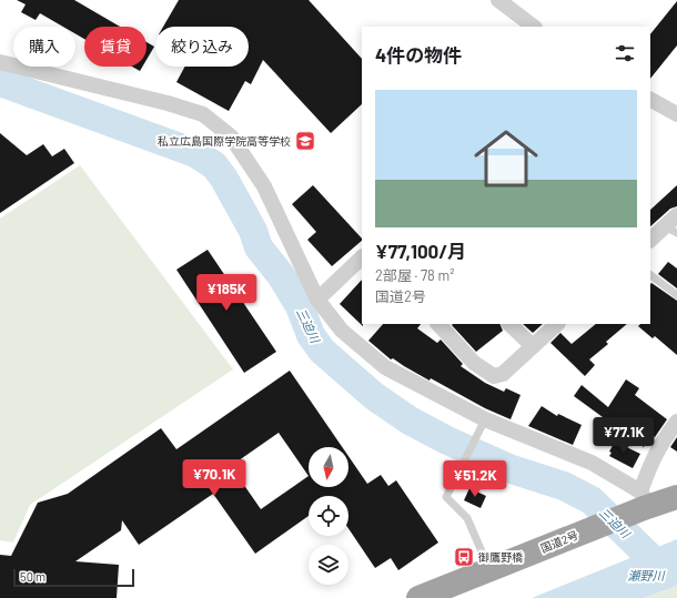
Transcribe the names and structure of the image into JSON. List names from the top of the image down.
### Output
{
  "streets": {
    "highway": ["国道2号"]
  },
  "water": ["三迫川", "瀬野川"],
  "places": {
    "school or university": ["私立広島国際学院高等学校"],
    "bus stop": ["御鷹野橋"]
  },
  "scale_bar": "50 m",
  "north": "bottom",
  "page": {
    "chip": ["購入", "賃貸", "絞り込み"],
    "heading": "4件の物件",
    "list": [
      {
        "name": "¥77,100/月",
        "note": "2部屋 · 78 m² · 国道2号"
      }
    ],
    "price": [
      "¥185K",
      "¥77.1K",
      "¥70.1K",
      "¥51.2K"
    ],
    "scale": "50 m"
  }
}
